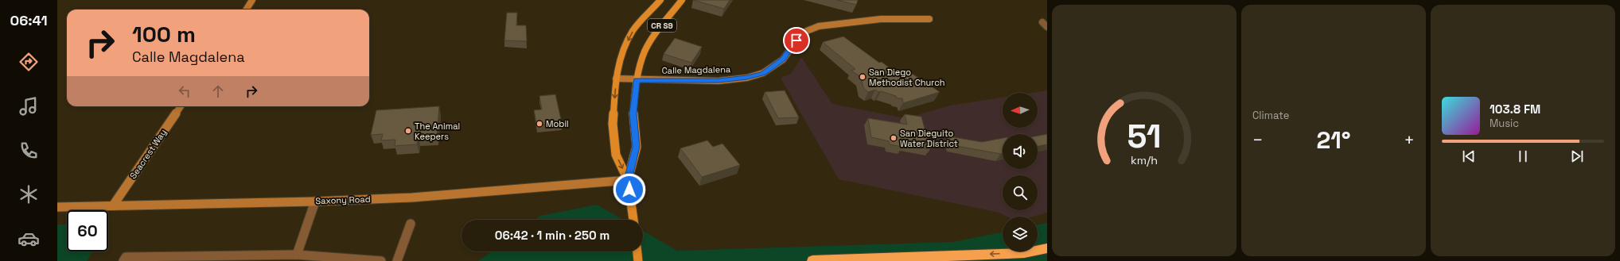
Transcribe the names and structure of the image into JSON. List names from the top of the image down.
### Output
{
  "streets": {
    "main road": ["CR S9"],
    "street": ["Calle Magdalena", "Seacrest Way", "Saxony Road"]
  },
  "crossings": [
    ["CR S9", "Calle Magdalena"],
    ["CR S9", "Saxony Road"],
    ["Seacrest Way", "Saxony Road"]
  ],
  "places": [
    "San Diego Methodist Church",
    "Mobil",
    "The Animal Keepers",
    "San Dieguito Water District"
  ],
  "north": "left",
  "page": {
    "tabs": "06:41",
    "tile": "Climate",
    "turn": ["100 m", "Calle Magdalena"],
    "song": ["103.8 FM", "Music"],
    "heat": ["−", "21°", "+"],
    "limit": "60",
    "trip": "06:42 · 1 min · 250 m",
    "gauge": ["51", "km/h"]
  }
}
